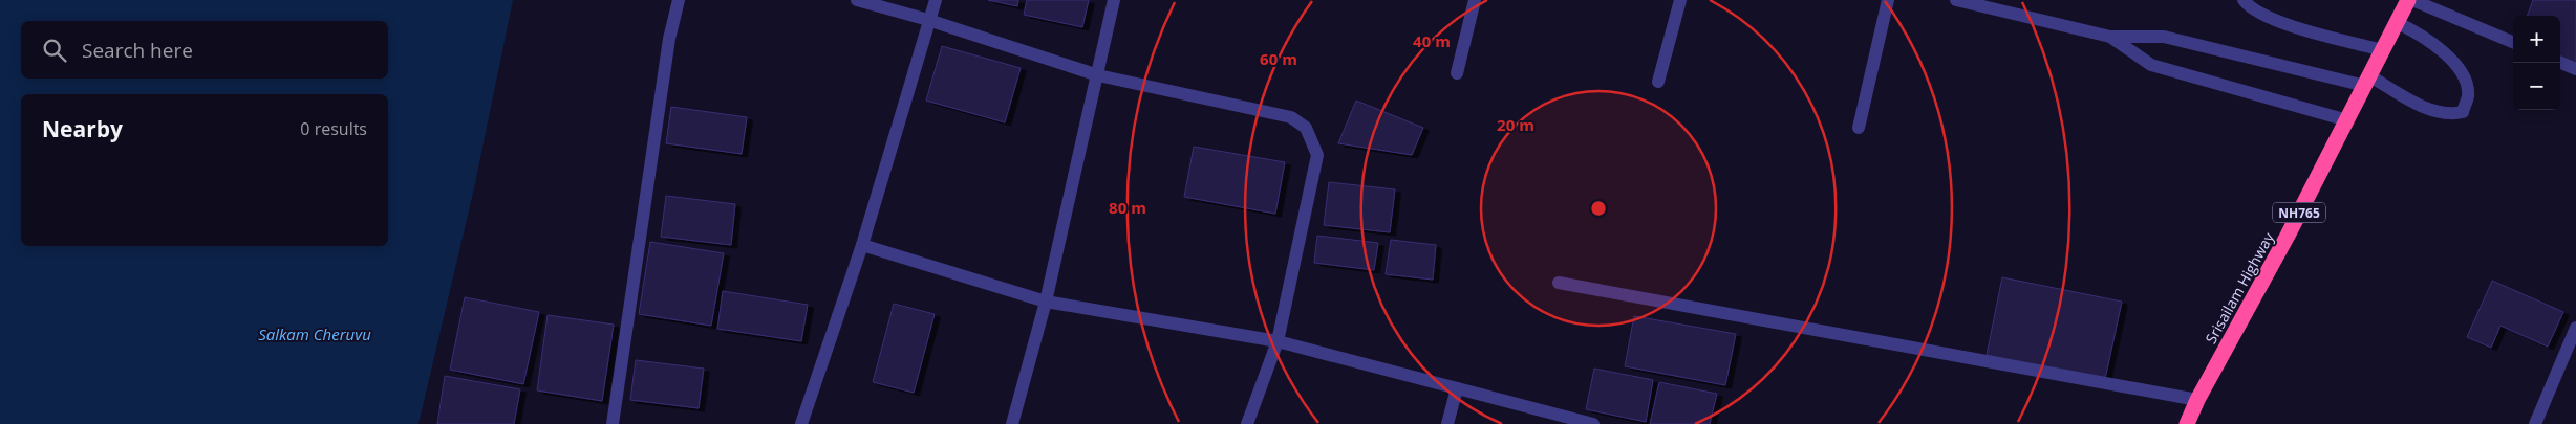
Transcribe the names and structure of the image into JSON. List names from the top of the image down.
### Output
{
  "streets": {
    "highway": ["NH765", "Srisailam Highway"]
  },
  "water": ["Salkam Cheruvu"],
  "page": {
    "map_buttons": ["+", "−"],
    "search": "Search here",
    "heading": ["Nearby", "0 results"]
  },
  "rings": [
    "40 m",
    "60 m",
    "20 m",
    "80 m"
  ]
}
